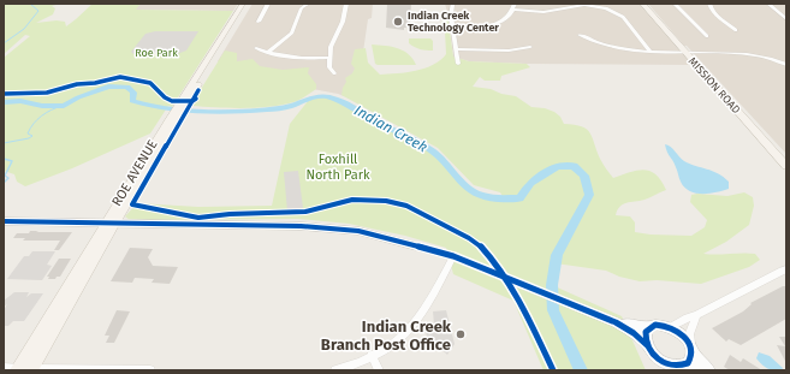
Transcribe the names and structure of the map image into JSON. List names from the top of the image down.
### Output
{
  "streets": {
    "main road": ["MISSION ROAD", "ROE AVENUE"]
  },
  "water": ["Indian Creek"],
  "parks": ["Roe Park", "Foxhill North Park"],
  "places": ["Indian Creek Technology Center", "Indian Creek Branch Post Office"]
}
